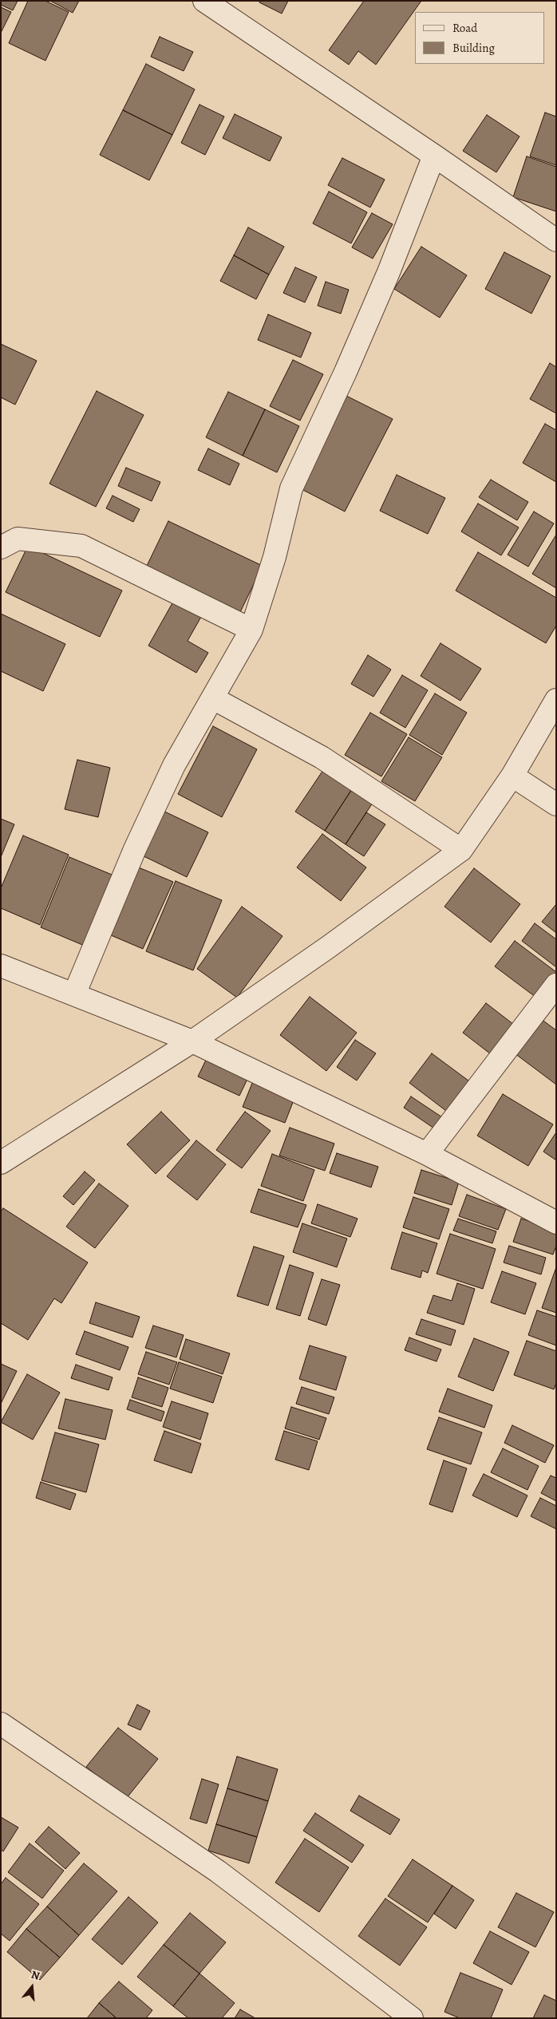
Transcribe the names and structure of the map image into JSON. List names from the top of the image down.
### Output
{
  "legend": ["Road", "Building"],
  "north": "top"
}
